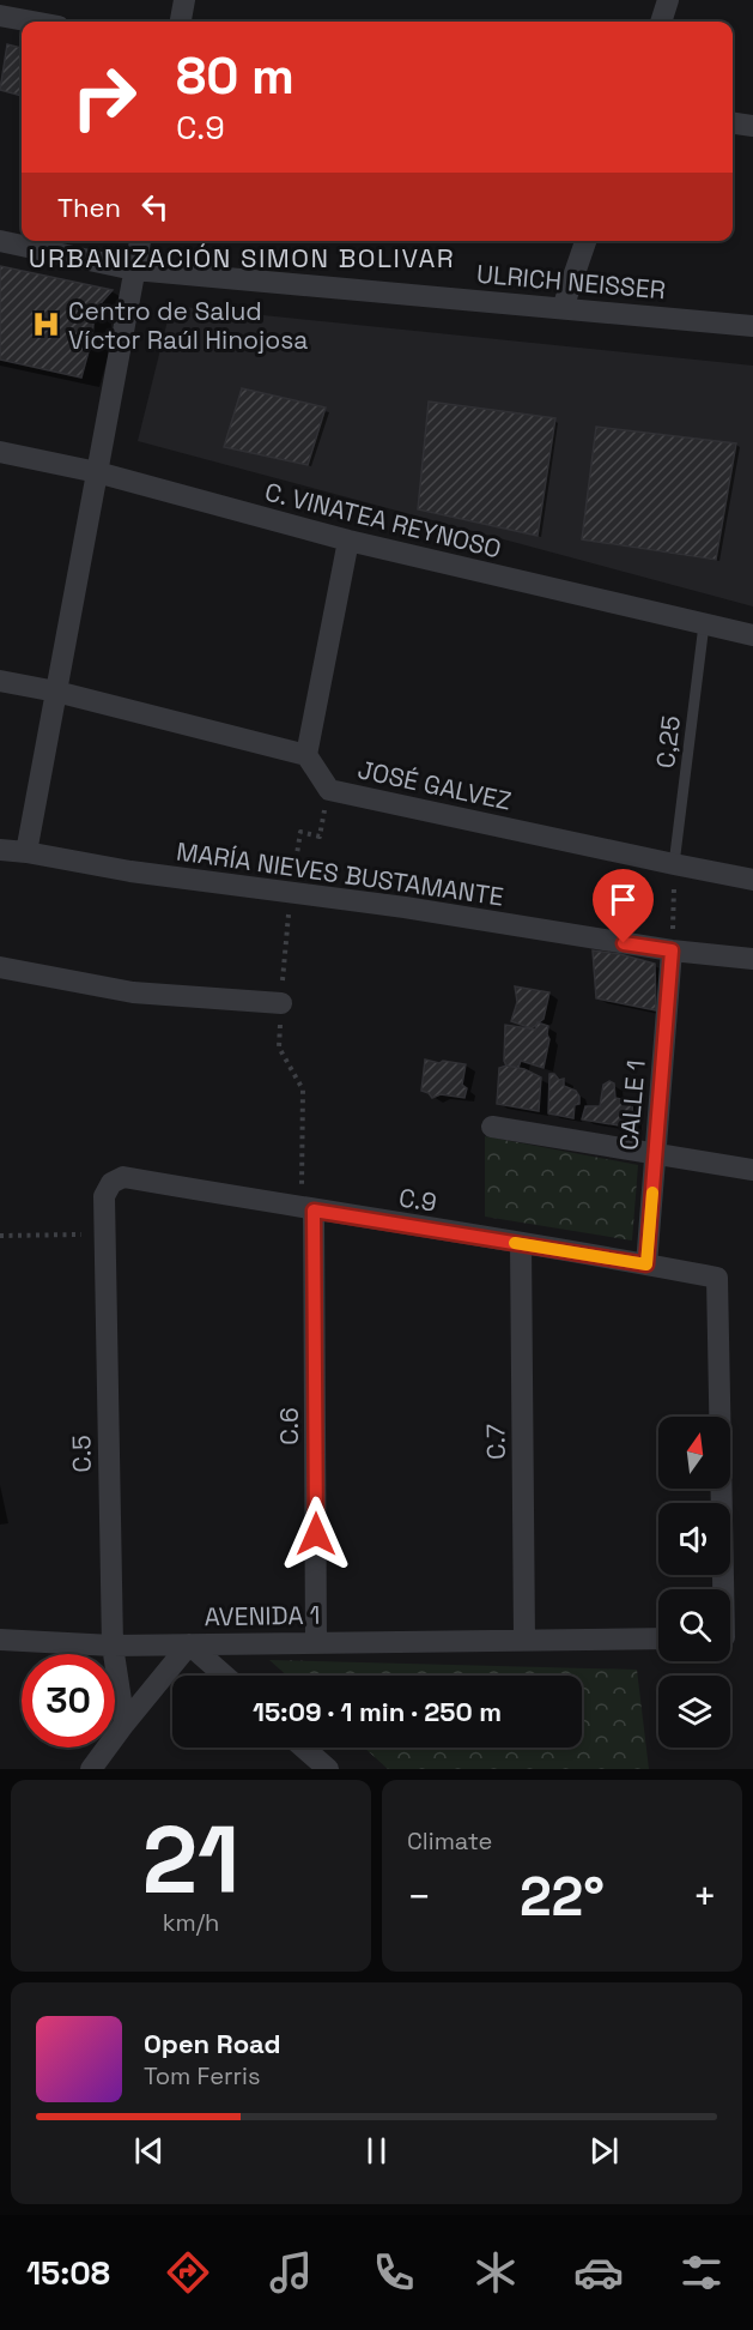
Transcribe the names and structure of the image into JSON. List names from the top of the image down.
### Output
{
  "streets": {
    "street": [
      "ULRICH NEISSER",
      "C. VINATEA REYNOSO",
      "JOSÉ GALVEZ",
      "MARÍA NIEVES BUSTAMANTE",
      "CALLE 1",
      "C.9",
      "C.6",
      "C.7",
      "C.5",
      "AVENIDA 1"
    ],
    "lane": ["C,25"]
  },
  "crossings": [
    ["C. VINATEA REYNOSO", "C,25"],
    ["C,25", "JOSÉ GALVEZ"],
    ["MARÍA NIEVES BUSTAMANTE", "CALLE 1"],
    ["CALLE 1", "C.9"],
    ["C.9", "C.6"],
    ["C.9", "C.7"],
    ["C.9", "C.5"],
    ["C.6", "AVENIDA 1"],
    ["C.7", "AVENIDA 1"],
    ["C.5", "AVENIDA 1"]
  ],
  "districts": ["URBANIZACIÓN SIMON BOLIVAR"],
  "places": {
    "hospital": ["Centro de Salud Víctor Raúl Hinojosa"]
  },
  "north": "top",
  "page": {
    "turn": ["80 m", "C.9"],
    "then": "Then",
    "limit": "30",
    "trip": "15:09 · 1 min · 250 m",
    "tile": [
      ["21", "km/h"],
      "Climate"
    ],
    "heat": ["−", "22°", "+"],
    "song": ["Open Road", "Tom Ferris"],
    "tabs": "15:08"
  }
}
